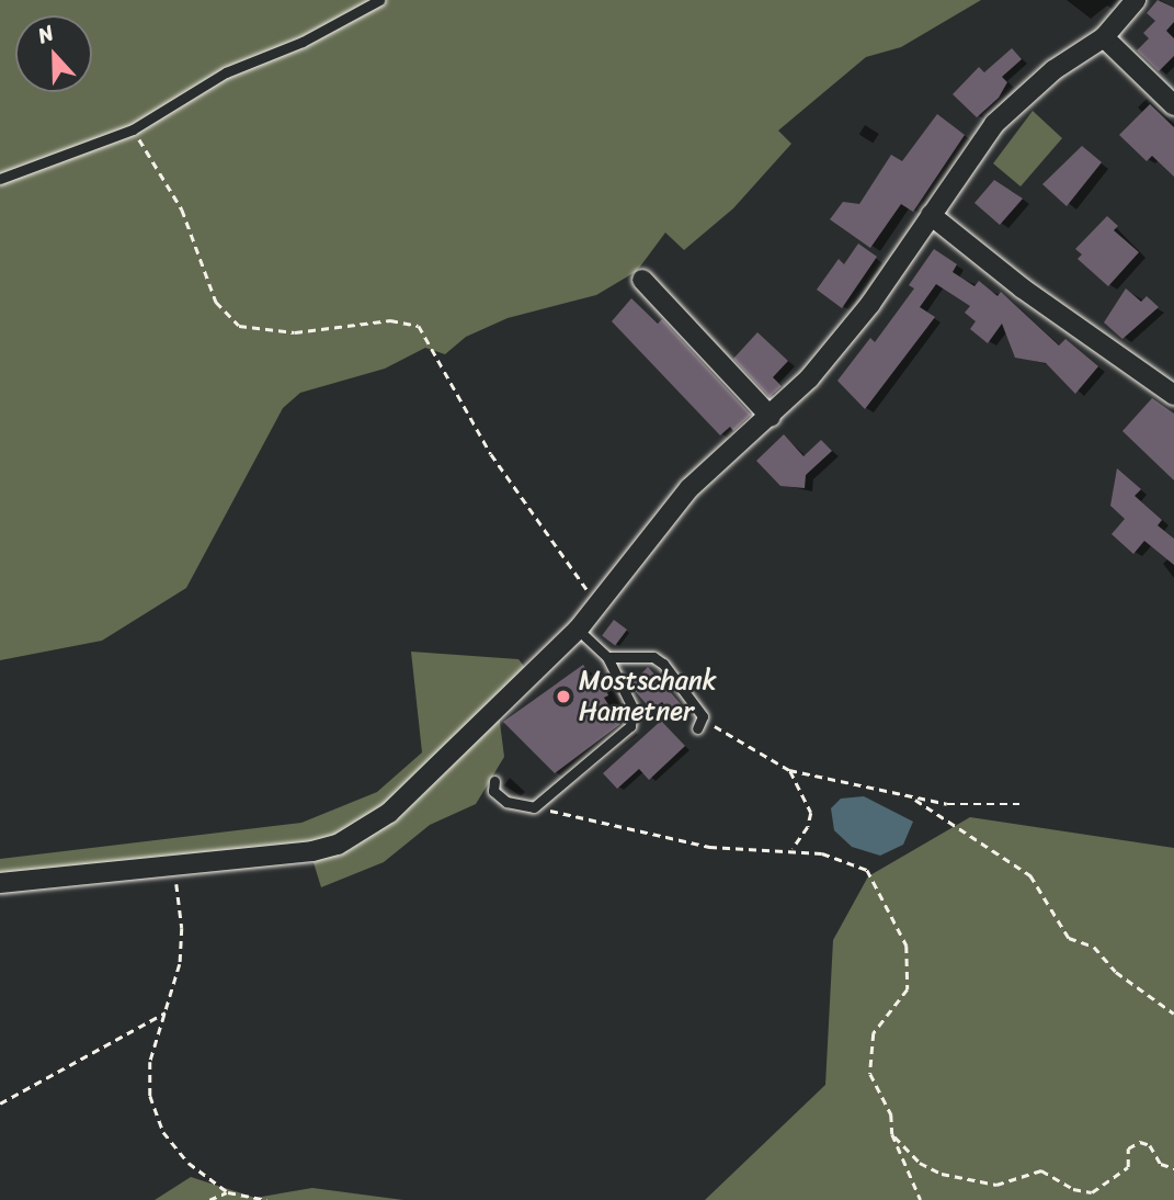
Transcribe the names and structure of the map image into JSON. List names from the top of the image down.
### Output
{
  "places": ["Mostschank Hametner"],
  "north": "top"
}
